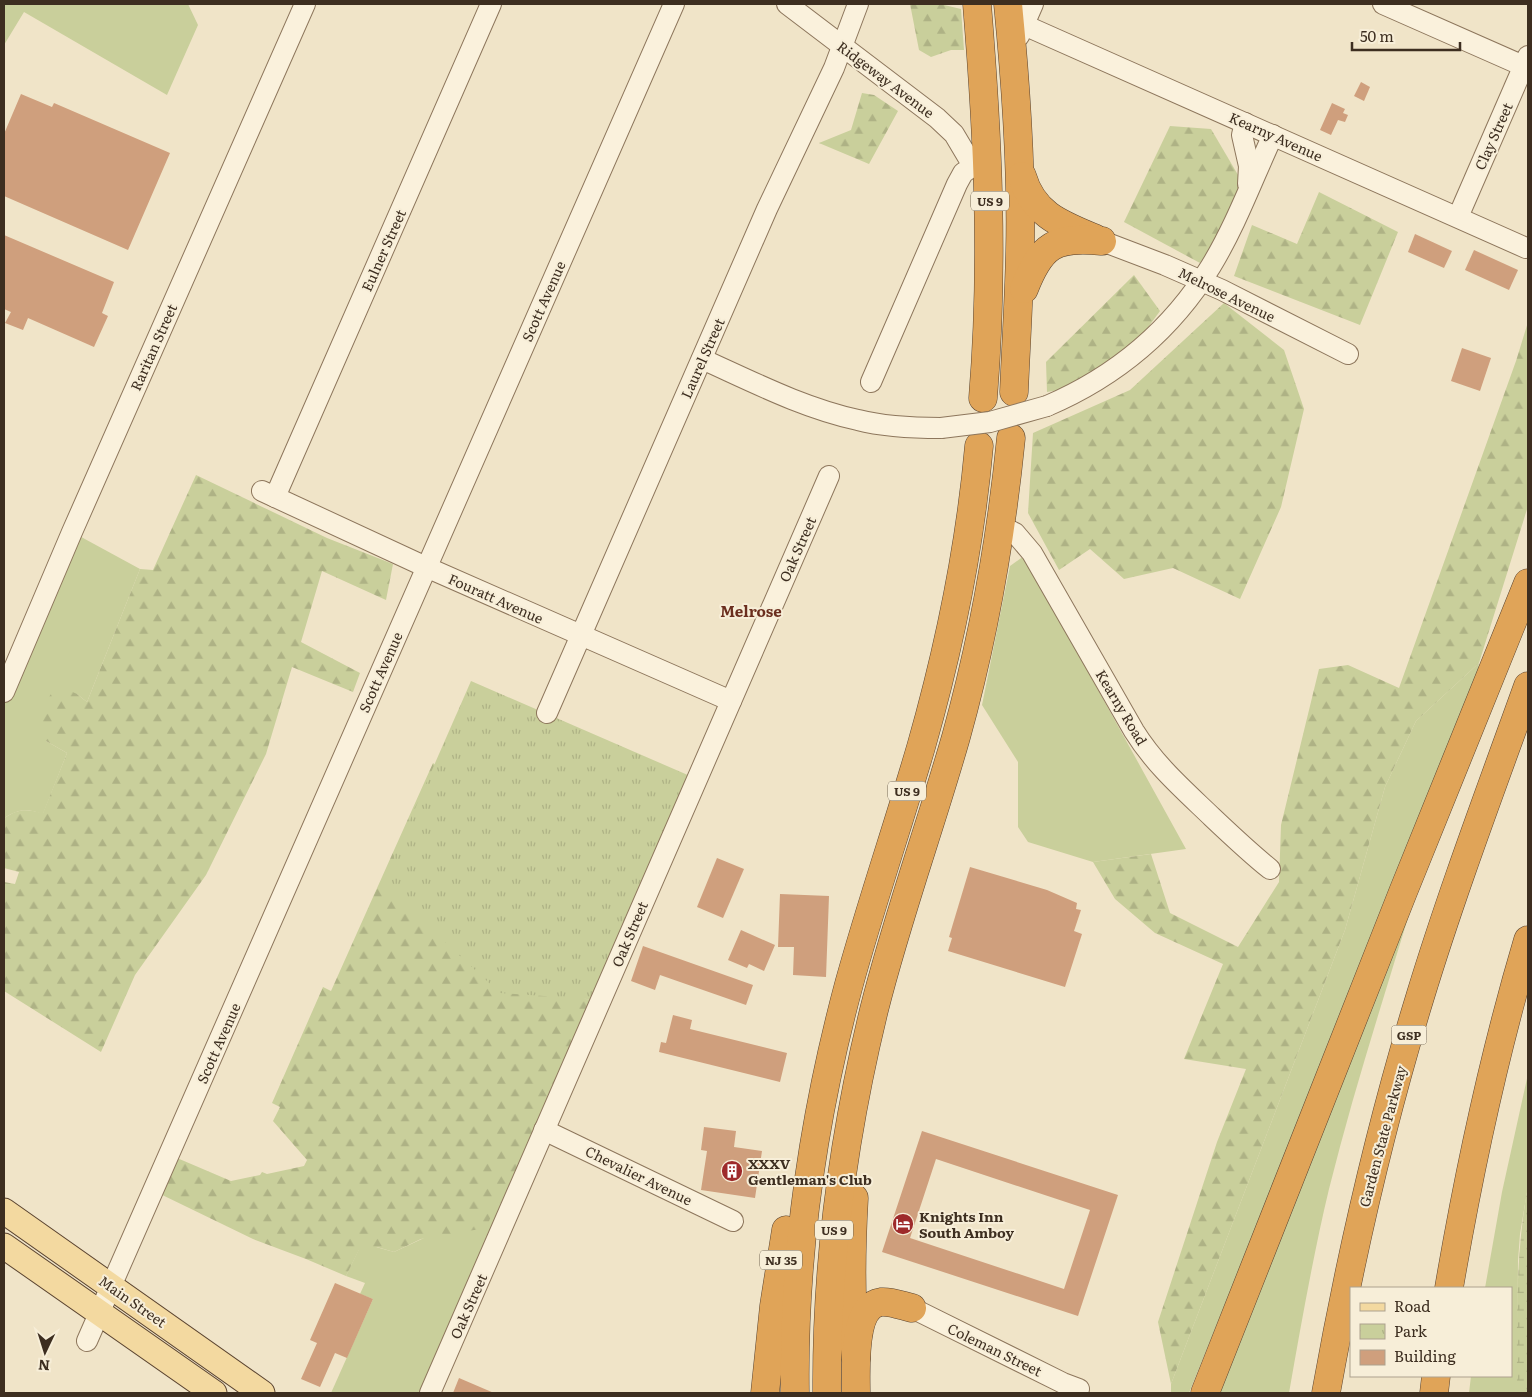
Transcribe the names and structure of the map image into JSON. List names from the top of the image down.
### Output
{
  "streets": {
    "highway": [
      "US 9",
      "GSP",
      "Garden State Parkway",
      "NJ 35"
    ],
    "main road": ["Main Street"],
    "street": [
      "Ridgeway Avenue",
      "Kearny Avenue",
      "Clay Street",
      "Eulner Street",
      "Melrose Avenue",
      "Scott Avenue",
      "Raritan Street",
      "Laurel Street",
      "Oak Street",
      "Fouratt Avenue",
      "Kearny Road",
      "Chevalier Avenue",
      "Coleman Street"
    ]
  },
  "crossings": [
    ["Ridgeway Avenue", "Laurel Street"],
    ["Kearny Avenue", "Clay Street"],
    ["Kearny Avenue", "US 9"],
    ["US 9", "Kearny Road"],
    ["US 9", "NJ 35"],
    ["Eulner Street", "Fouratt Avenue"],
    ["Scott Avenue", "Fouratt Avenue"],
    ["Scott Avenue", "Main Street"],
    ["Laurel Street", "Fouratt Avenue"],
    ["Oak Street", "Fouratt Avenue"],
    ["Oak Street", "Chevalier Avenue"]
  ],
  "districts": ["Melrose"],
  "places": {
    "building": ["XXXV Gentleman's Club"],
    "hotel": ["Knights Inn South Amboy"]
  },
  "legend": ["Road", "Park", "Building"],
  "scale_bar": "50 m",
  "north": "bottom"
}
